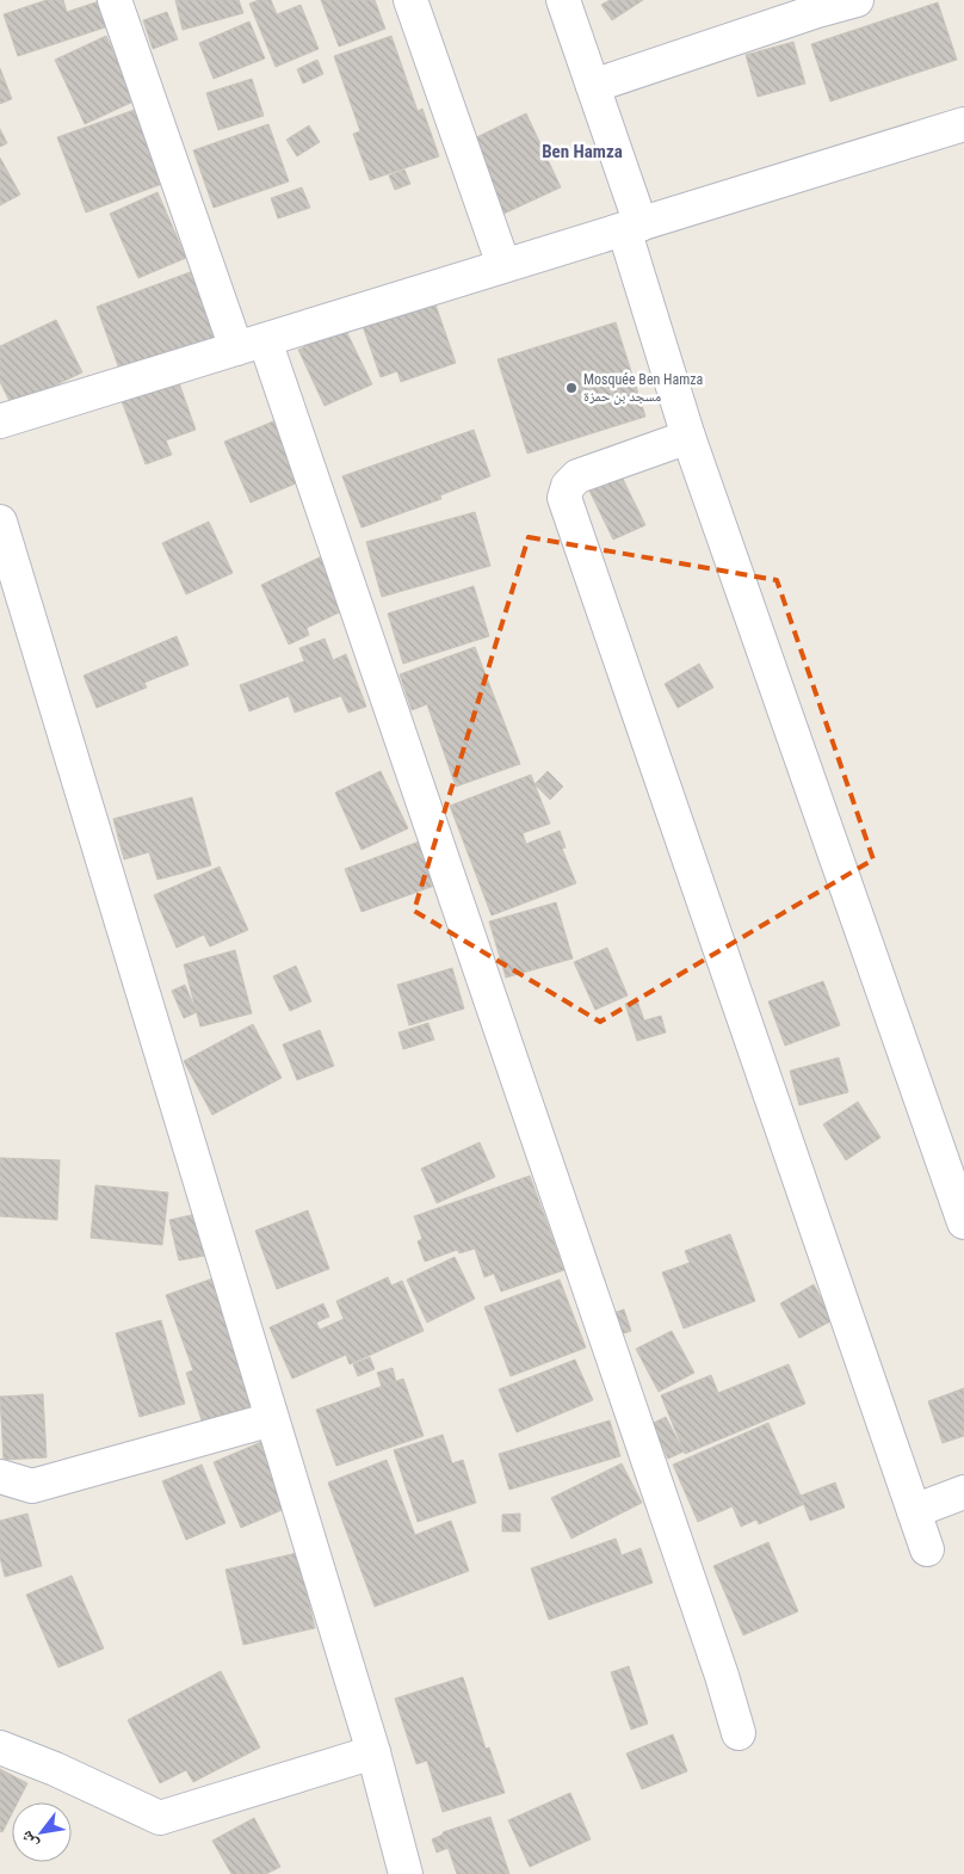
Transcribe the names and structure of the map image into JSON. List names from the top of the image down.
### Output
{
  "districts": ["Ben Hamza"],
  "places": ["Mosquée Ben Hamza مسجد بن حمزة"],
  "north": "bottom left"
}
